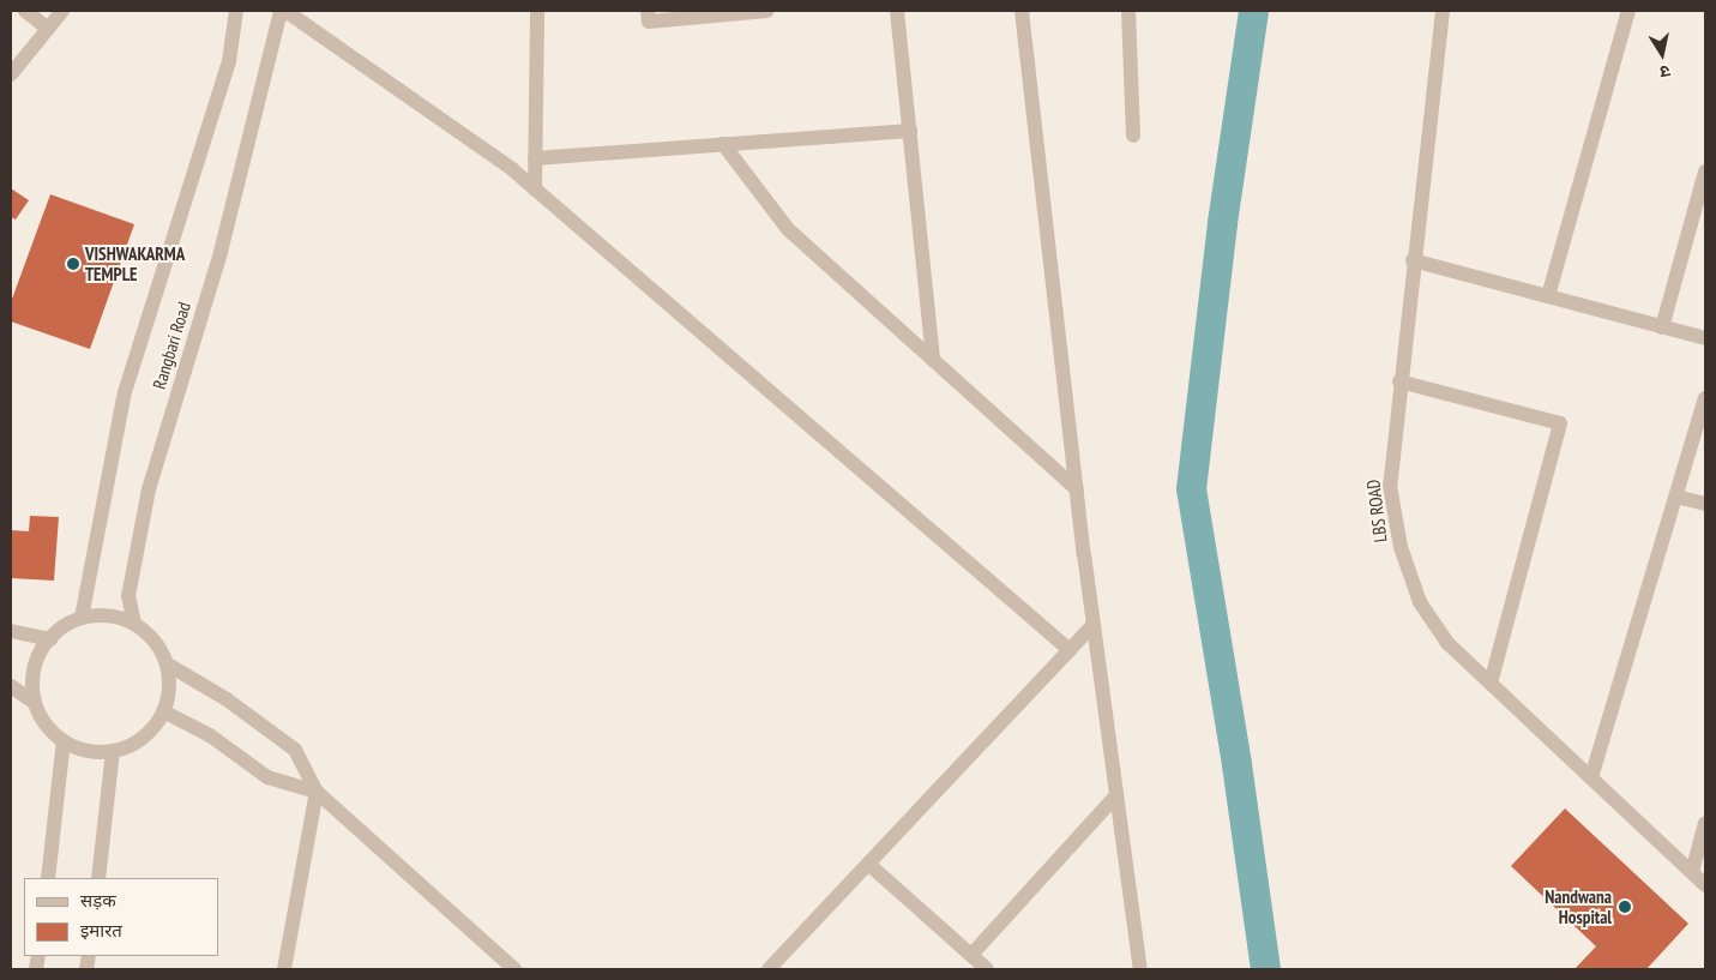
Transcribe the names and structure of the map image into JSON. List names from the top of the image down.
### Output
{
  "streets": {
    "street": ["Rangbari Road", "LBS ROAD"]
  },
  "places": ["VISHWAKARMA TEMPLE", "Nandwana Hospital"],
  "legend": ["सड़क", "इमारत"],
  "north": "bottom"
}
